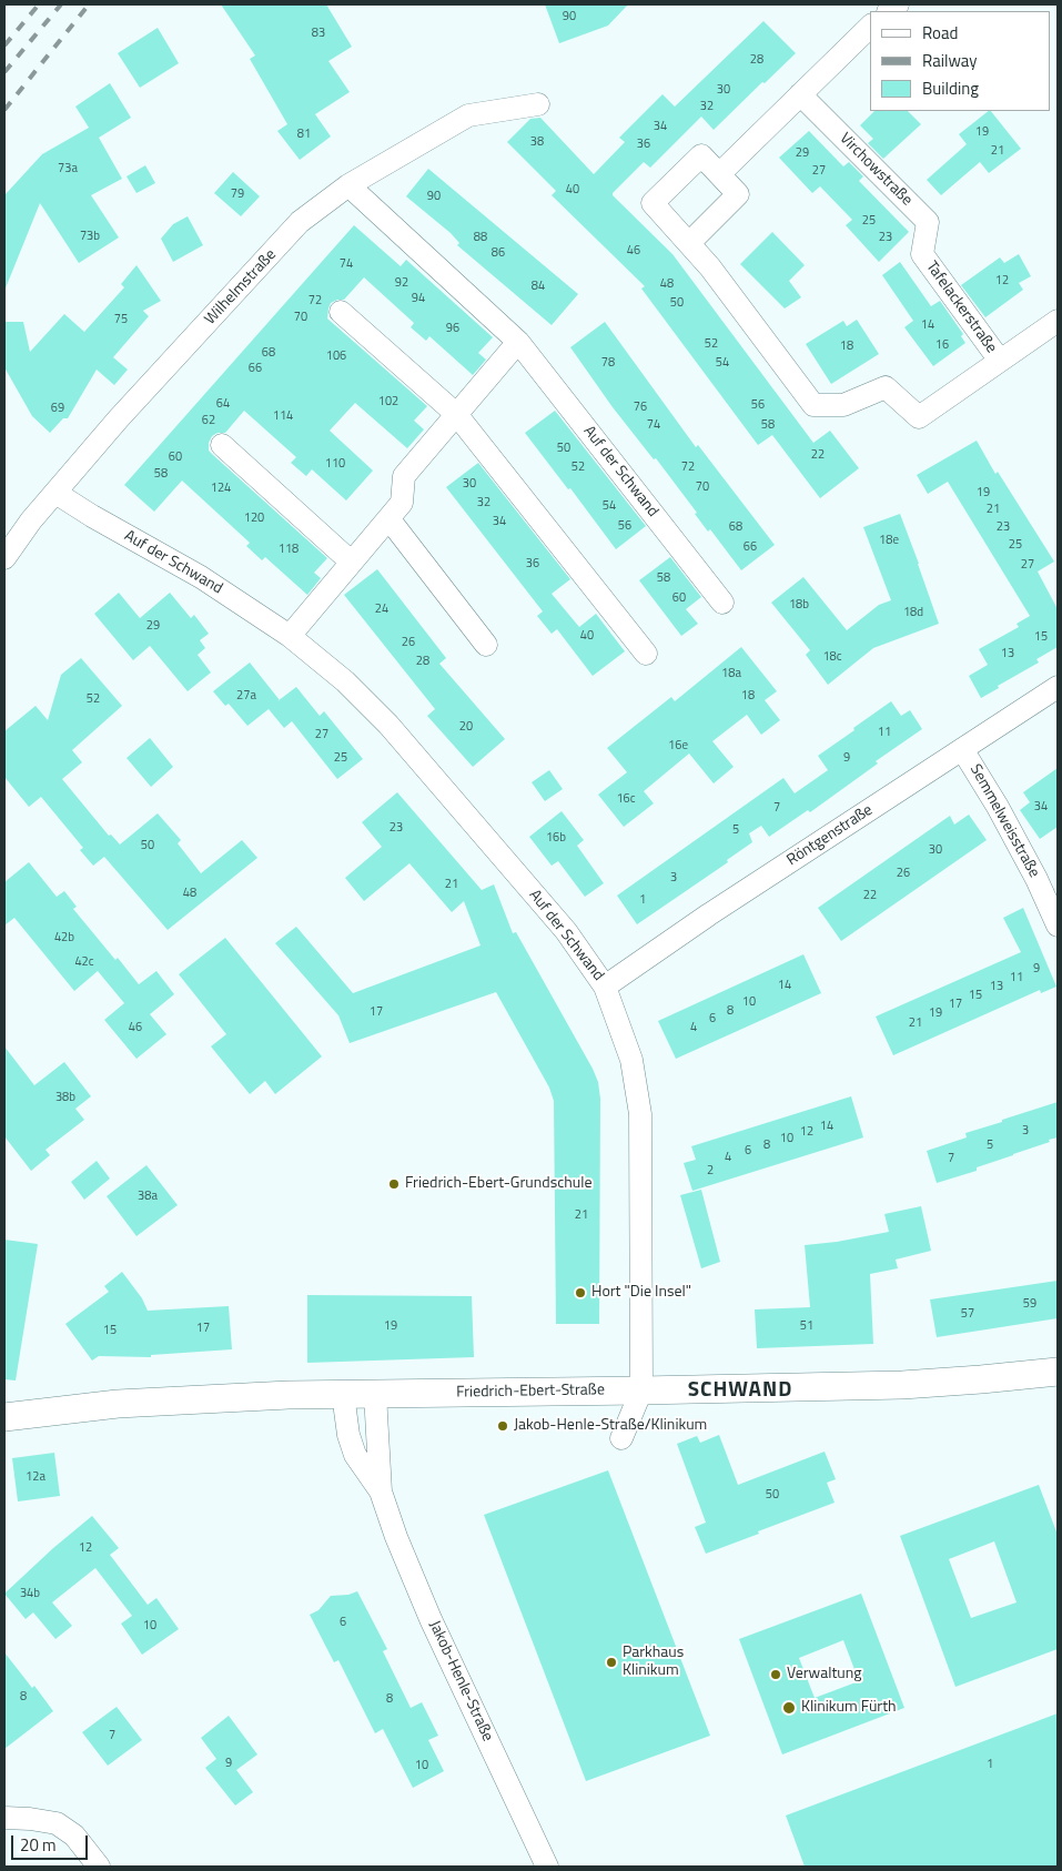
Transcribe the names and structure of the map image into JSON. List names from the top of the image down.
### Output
{
  "streets": {
    "street": [
      "Virchowstraße",
      "Wilhelmstraße",
      "Tafelackerstraße",
      "Auf der Schwand",
      "Semmelweisstraße",
      "Röntgenstraße",
      "Friedrich-Ebert-Straße",
      "Jakob-Henle-Straße"
    ]
  },
  "crossings": [
    ["Virchowstraße", "Tafelackerstraße"],
    ["Wilhelmstraße", "Auf der Schwand"],
    ["Auf der Schwand", "Röntgenstraße"],
    ["Auf der Schwand", "Friedrich-Ebert-Straße"],
    ["Semmelweisstraße", "Röntgenstraße"],
    ["Friedrich-Ebert-Straße", "Jakob-Henle-Straße"]
  ],
  "districts": ["SCHWAND"],
  "places": [
    "Friedrich-Ebert-Grundschule",
    "Hort \"Die Insel\"",
    "Jakob-Henle-Straße/Klinikum",
    "Parkhaus Klinikum",
    "Verwaltung",
    "Klinikum Fürth"
  ],
  "house_numbers": [
    "90",
    "83",
    "28",
    "30",
    "32",
    "34",
    "19",
    "81",
    "38",
    "36",
    "21",
    "29",
    "73a",
    "27",
    "40",
    "79",
    "90",
    "25",
    "73b",
    "88",
    "23",
    "46",
    "86",
    "74",
    "12",
    "92",
    "48",
    "84",
    "94",
    "72",
    "50",
    "70",
    "75",
    "14",
    "96",
    "52",
    "16",
    "18",
    "68",
    "106",
    "78",
    "54",
    "66",
    "102",
    "64",
    "56",
    "76",
    "69",
    "114",
    "62",
    "74",
    "58",
    "50",
    "22",
    "60",
    "110",
    "52",
    "72",
    "58",
    "30",
    "70",
    "124",
    "19",
    "32",
    "54",
    "21",
    "120",
    "34",
    "56",
    "68",
    "23",
    "18e",
    "25",
    "66",
    "118",
    "36",
    "27",
    "58",
    "60",
    "18b",
    "24",
    "18d",
    "29",
    "40",
    "15",
    "26",
    "13",
    "18c",
    "28",
    "18a",
    "27a",
    "18",
    "52",
    "20",
    "11",
    "27",
    "16e",
    "25",
    "9",
    "16c",
    "34",
    "7",
    "23",
    "5",
    "16b",
    "50",
    "30",
    "26",
    "3",
    "21",
    "48",
    "22",
    "1",
    "42b",
    "42c",
    "9",
    "11",
    "14",
    "13",
    "15",
    "10",
    "17",
    "8",
    "17",
    "19",
    "6",
    "21",
    "46",
    "4",
    "38b",
    "14",
    "3",
    "12",
    "10",
    "8",
    "5",
    "6",
    "4",
    "7",
    "2",
    "38a",
    "21",
    "59",
    "57",
    "19",
    "51",
    "17",
    "15",
    "12a",
    "50",
    "12",
    "34b",
    "6",
    "10",
    "8",
    "8",
    "7",
    "9",
    "1",
    "10"
  ],
  "legend": ["Road", "Railway", "Building"],
  "scale_bar": "20 m"
}
